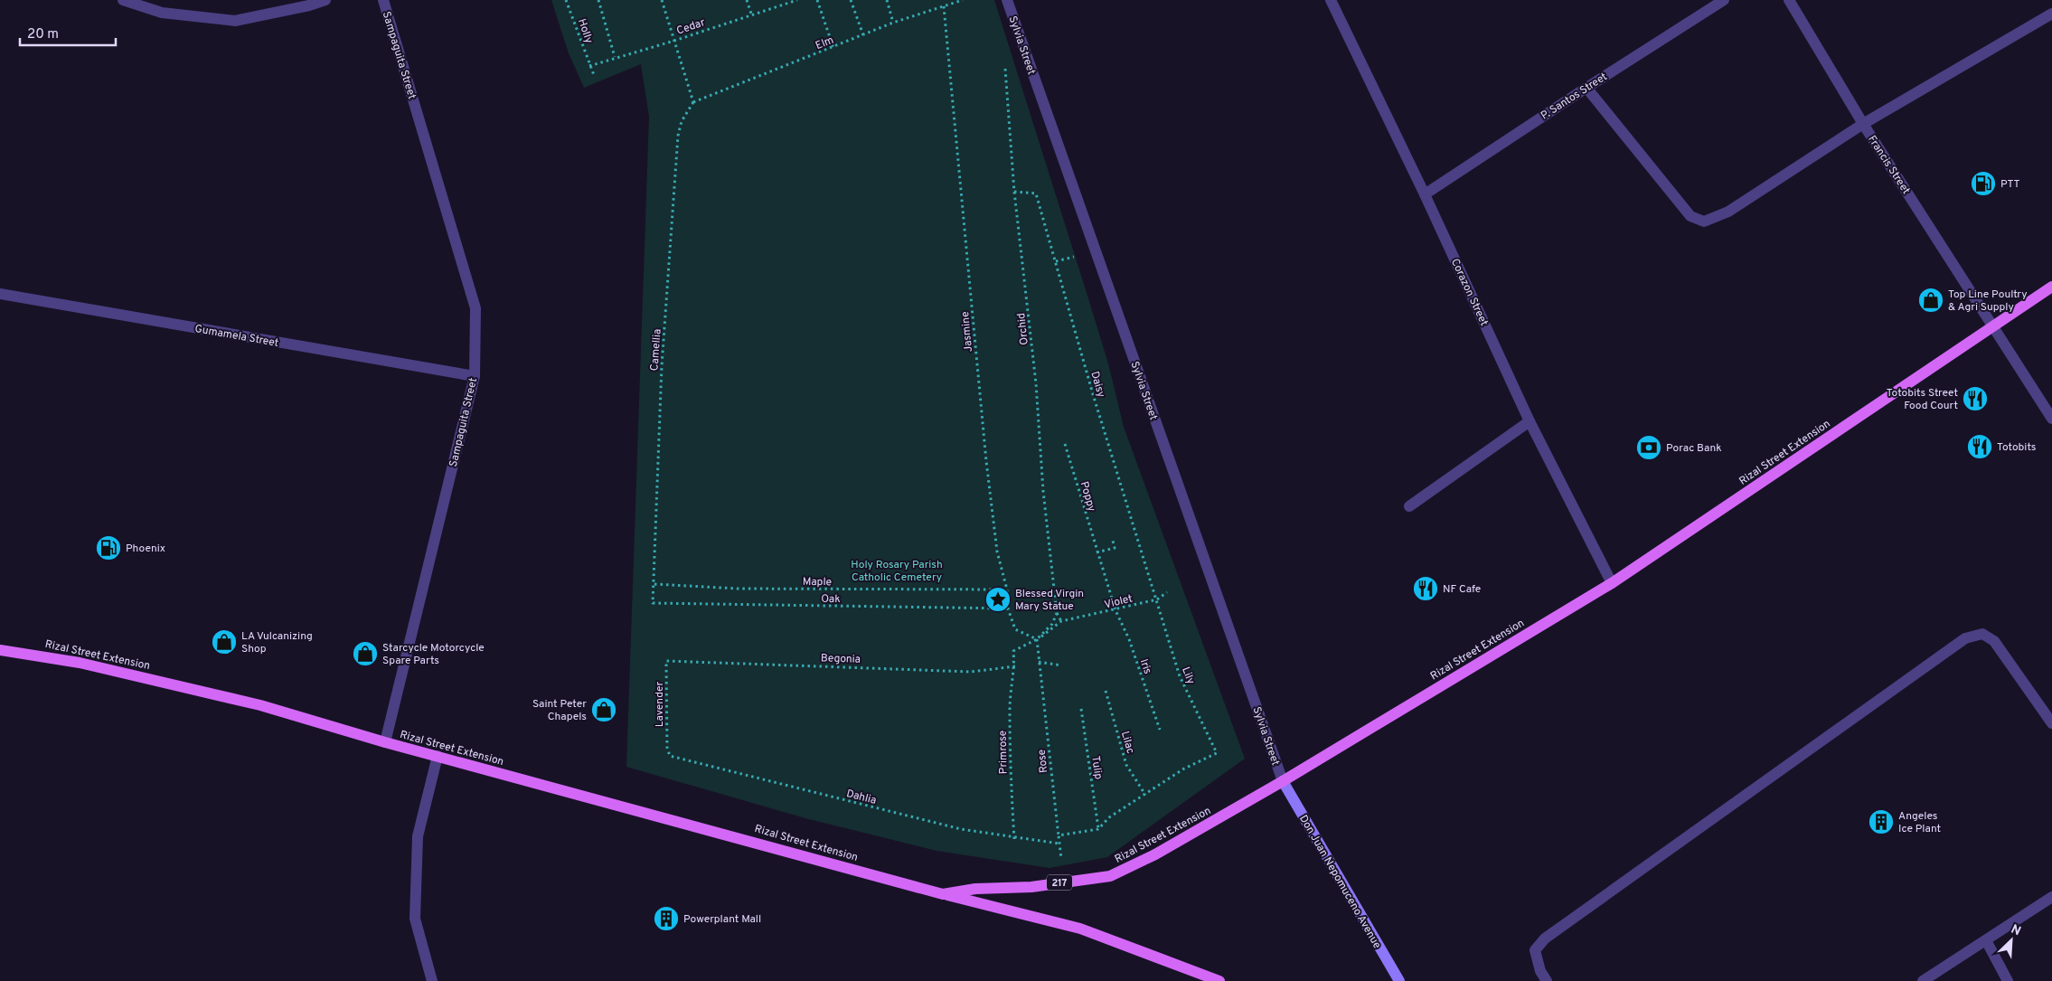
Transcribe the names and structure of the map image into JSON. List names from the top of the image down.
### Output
{
  "streets": {
    "main road": ["Rizal Street Extension", "217"],
    "street": [
      "Sylvia Street",
      "Sampaguita Street",
      "P. Santos Street",
      "Francis Street",
      "Corazon Street",
      "Gumamela Street",
      "Don Juan Nepomuceno Avenue"
    ],
    "path": [
      "Cedar",
      "Holly",
      "Elm",
      "Orchid",
      "Jasmine",
      "Camellia",
      "Daisy",
      "Poppy",
      "Maple",
      "Oak",
      "Violet",
      "Begonia",
      "Iris",
      "Lily",
      "Lavender",
      "Lilac",
      "Primrose",
      "Rose",
      "Tulip",
      "Dahlia"
    ]
  },
  "crossings": [
    ["Cedar", "Holly"],
    ["Elm", "Jasmine"],
    ["Elm", "Camellia"],
    ["Sylvia Street", "Rizal Street Extension"],
    ["Sylvia Street", "Don Juan Nepomuceno Avenue"],
    ["Sampaguita Street", "Gumamela Street"],
    ["Sampaguita Street", "Rizal Street Extension"],
    ["P. Santos Street", "Corazon Street"],
    ["Francis Street", "Rizal Street Extension"],
    ["Corazon Street", "Rizal Street Extension"],
    ["Orchid", "Daisy"],
    ["Orchid", "Violet"],
    ["Jasmine", "Maple"],
    ["Jasmine", "Oak"],
    ["Jasmine", "Violet"],
    ["Jasmine", "Rose"],
    ["Camellia", "Maple"],
    ["Camellia", "Oak"],
    ["Daisy", "Violet"],
    ["Daisy", "Lily"],
    ["Rizal Street Extension", "Don Juan Nepomuceno Avenue"],
    ["Poppy", "Violet"],
    ["Poppy", "Iris"],
    ["Violet", "Begonia"],
    ["Violet", "Iris"],
    ["Violet", "Lily"],
    ["Violet", "Primrose"],
    ["Violet", "Rose"],
    ["Begonia", "Lavender"],
    ["Begonia", "Primrose"],
    ["Lily", "Lilac"],
    ["Lavender", "Dahlia"],
    ["Primrose", "Dahlia"]
  ],
  "parks": ["Holy Rosary Parish Catholic Cemetery"],
  "places": {
    "fuel station": ["PTT", "Phoenix"],
    "shop": [
      "Top Line Poultry & Agri Supply",
      "LA Vulcanizing Shop",
      "Starcycle Motorcycle Spare Parts",
      "Saint Peter Chapels"
    ],
    "restaurant": ["Totobits Street Food Court", "Totobits", "NF Cafe"],
    "bank": ["Porac Bank"],
    "place": ["Blessed Virgin Mary Statue"],
    "building": ["Angeles Ice Plant", "Powerplant Mall"]
  },
  "scale_bar": "20 m",
  "north": "top right"
}
